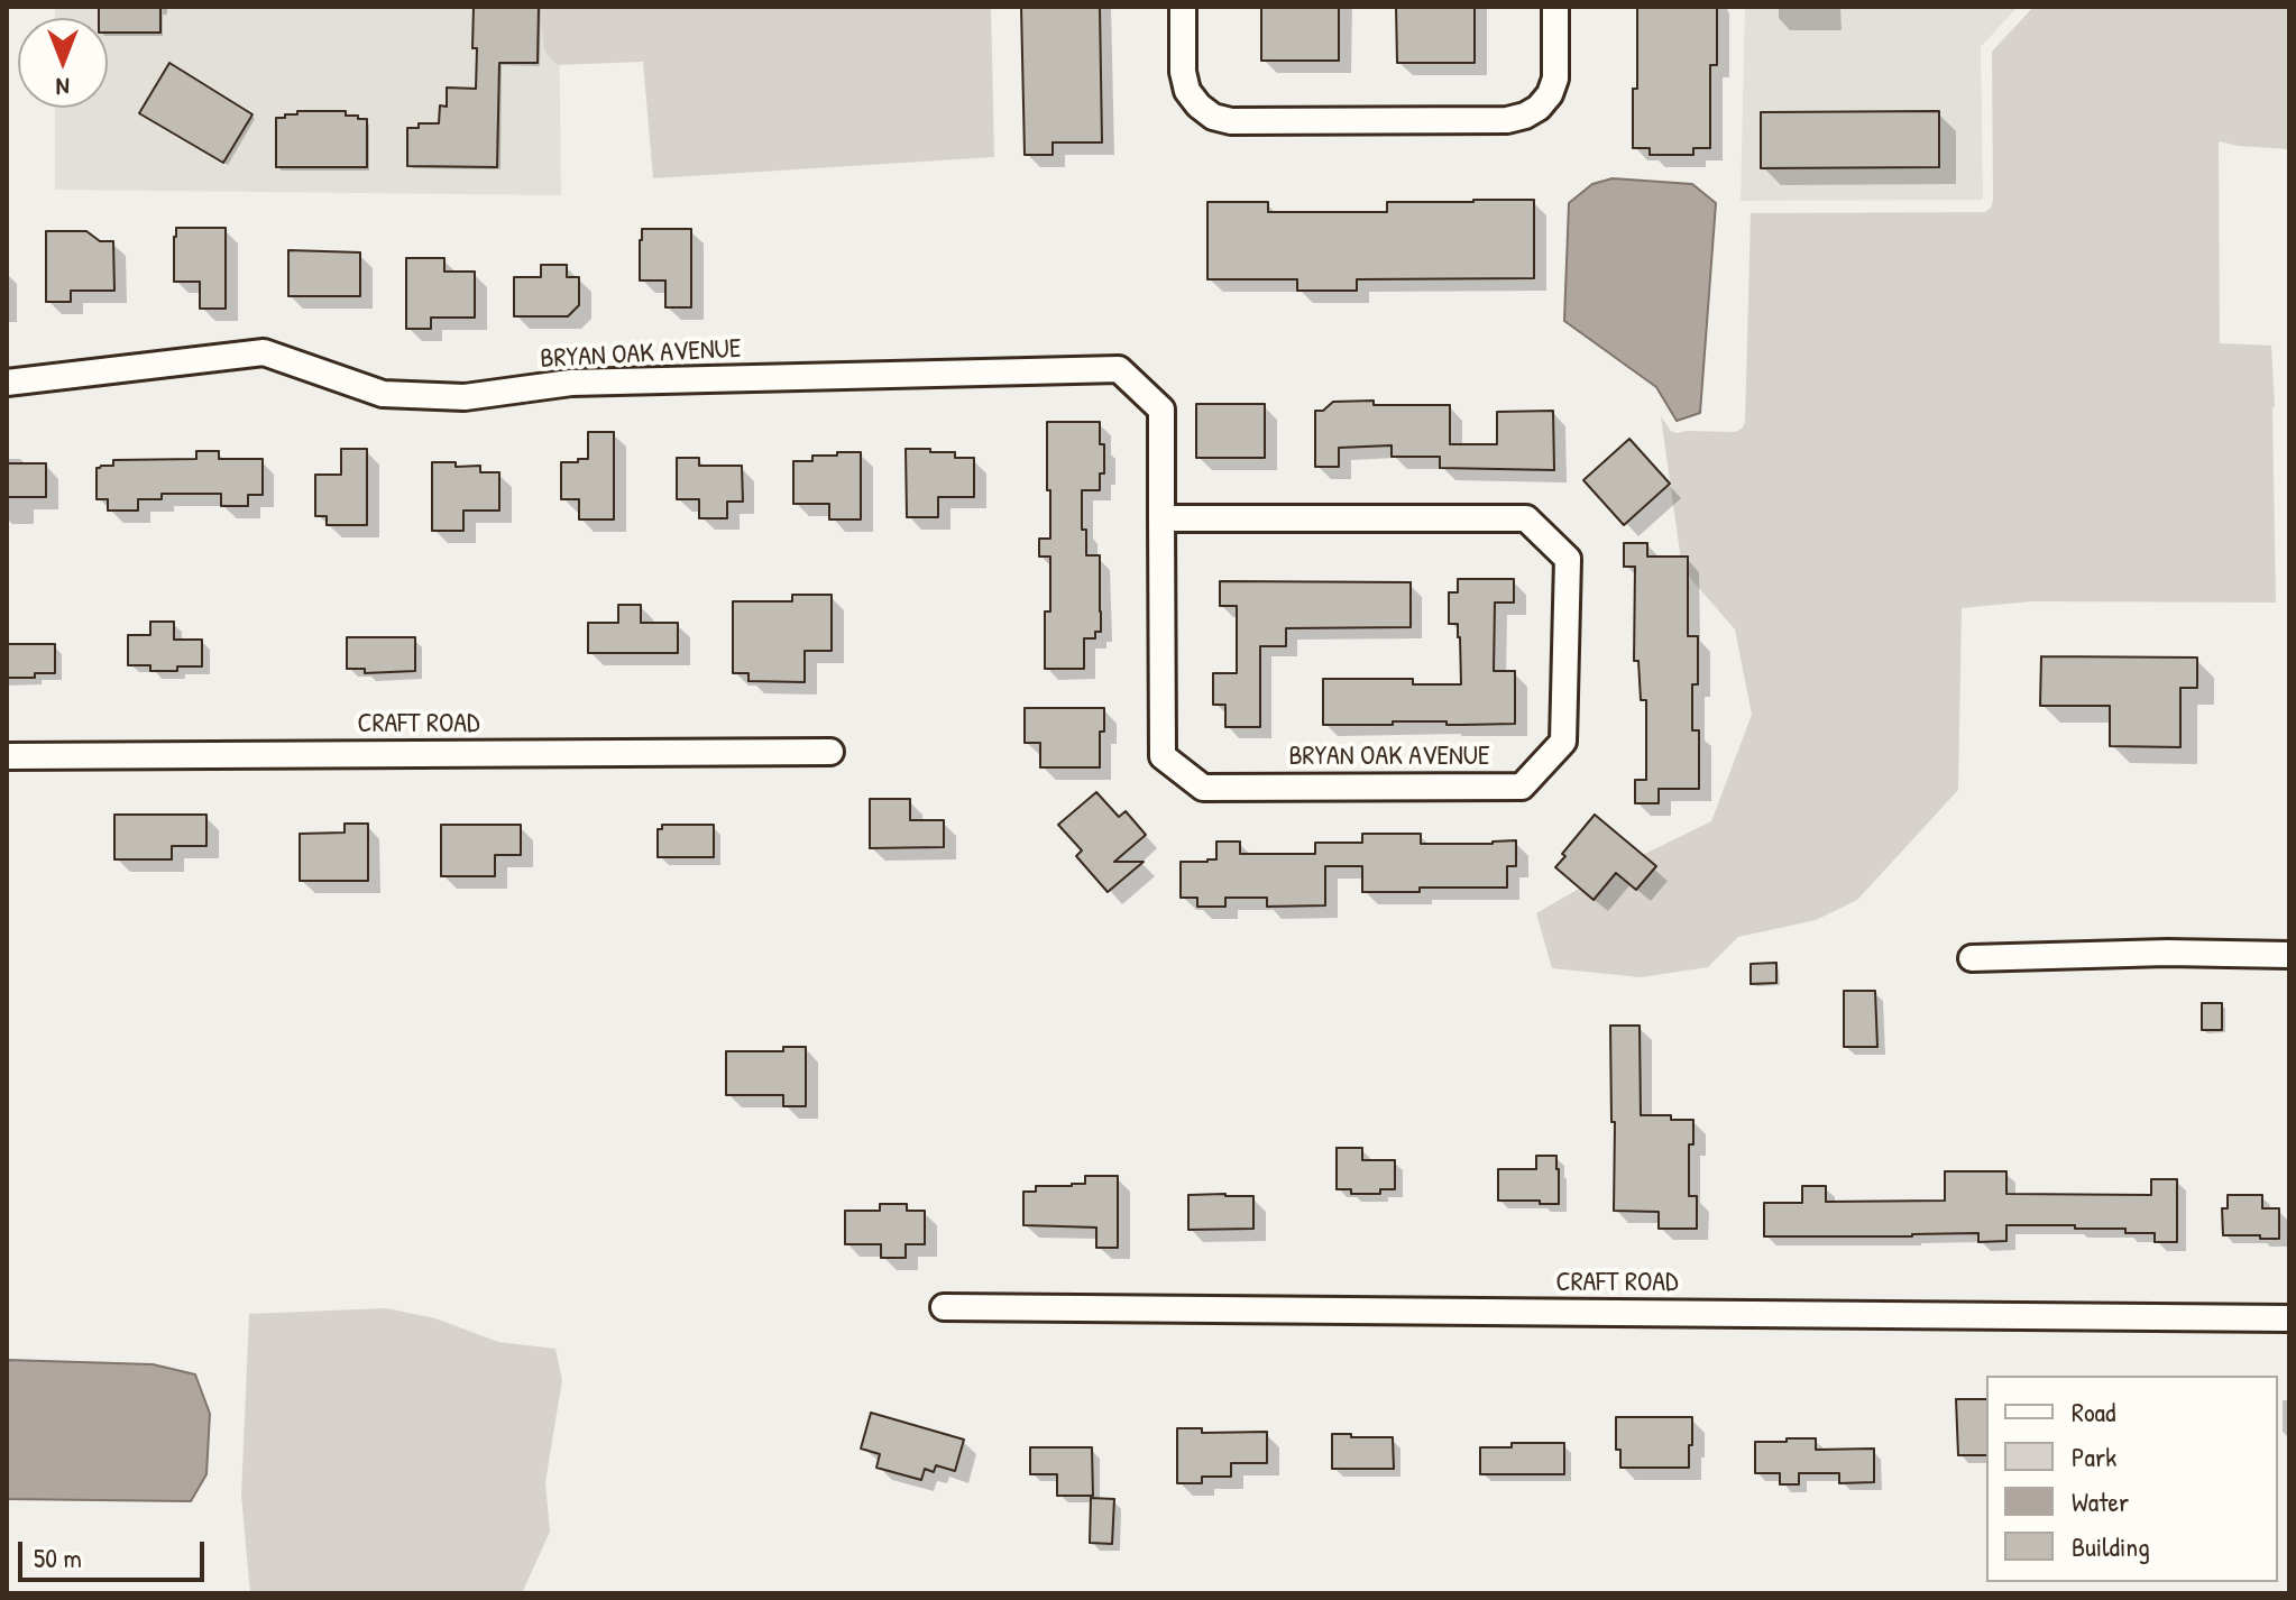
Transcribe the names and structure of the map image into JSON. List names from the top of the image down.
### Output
{
  "streets": {
    "street": ["BRYAN OAK AVENUE", "CRAFT ROAD"]
  },
  "legend": [
    "Road",
    "Park",
    "Water",
    "Building"
  ],
  "scale_bar": "50 m",
  "north": "bottom"
}
